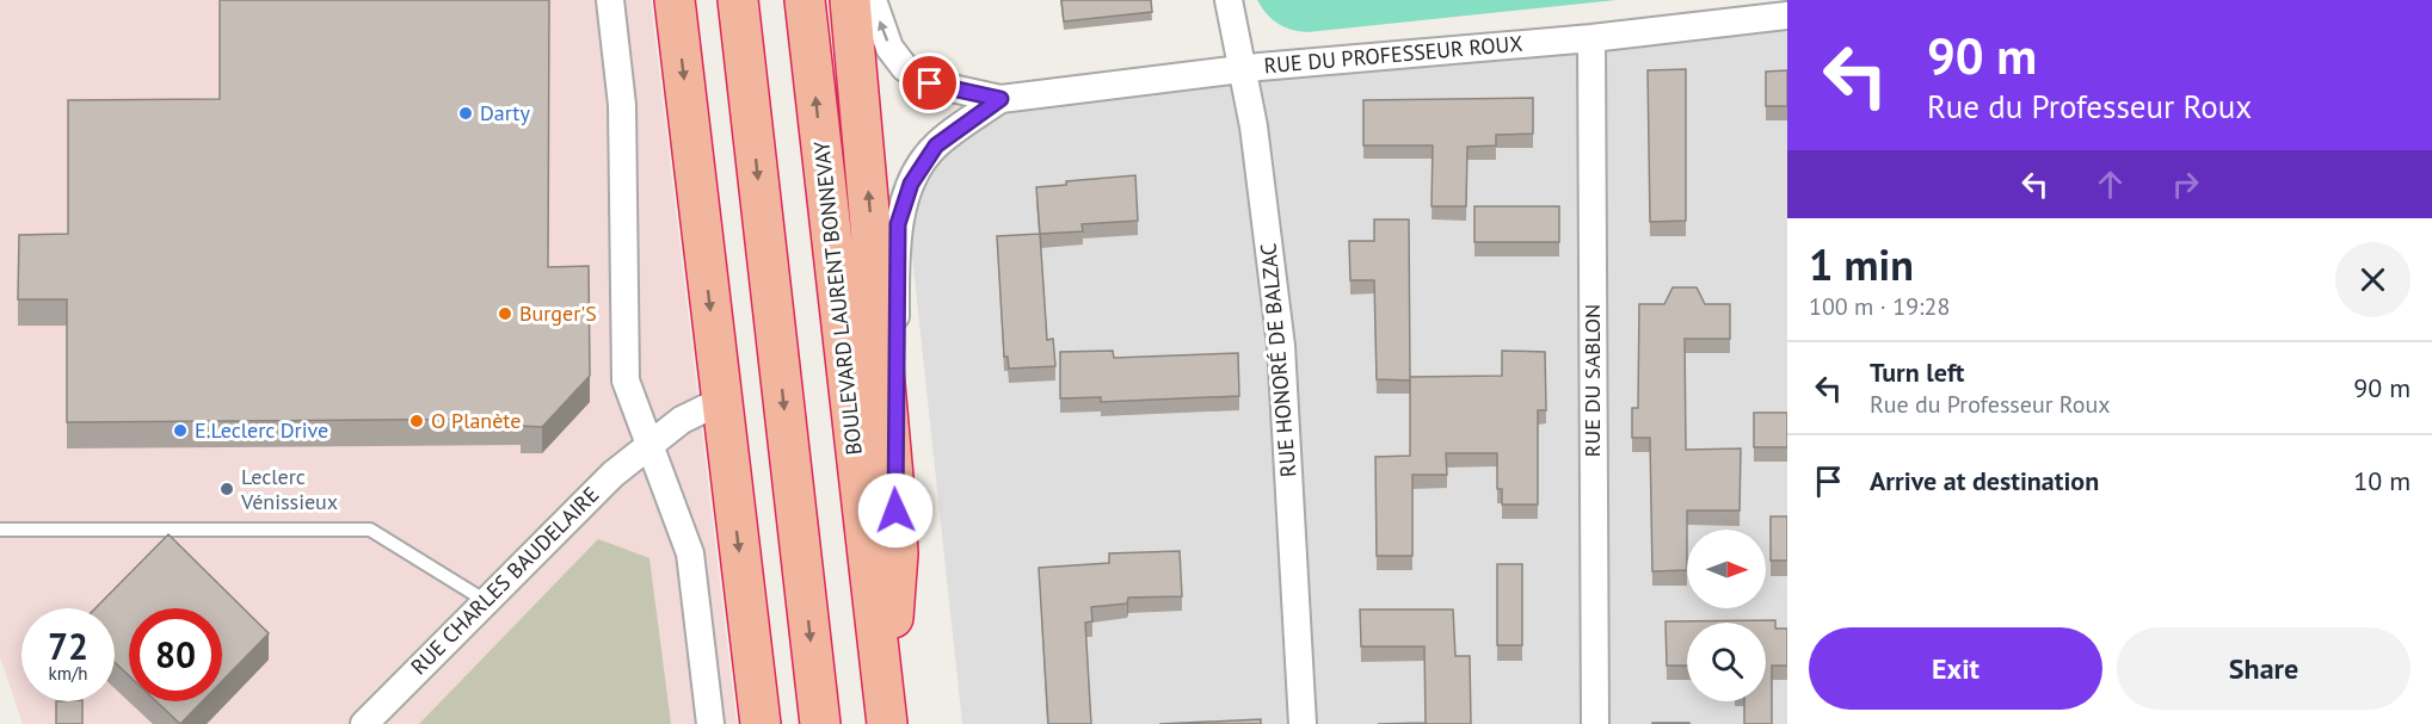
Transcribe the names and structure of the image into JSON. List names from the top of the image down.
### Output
{
  "streets": {
    "highway": ["BOULEVARD LAURENT BONNEVAY"],
    "street": [
      "RUE DU PROFESSEUR ROUX",
      "RUE HONORÉ DE BALZAC",
      "RUE DU SABLON",
      "RUE CHARLES BAUDELAIRE"
    ]
  },
  "crossings": [
    ["RUE DU PROFESSEUR ROUX", "RUE HONORÉ DE BALZAC"],
    ["RUE DU PROFESSEUR ROUX", "RUE DU SABLON"]
  ],
  "places": [
    "Darty",
    "Burger'S",
    "O Planète",
    "E.Leclerc Drive",
    "Leclerc Vénissieux"
  ],
  "north": "right",
  "page": {
    "turn": ["90 m", "Rue du Professeur Roux"],
    "heading": ["1 min", "100 m · 19:28"],
    "list": [
      {
        "name": "Turn left",
        "note": "Rue du Professeur Roux",
        "value": "90 m"
      },
      {
        "name": "Arrive at destination",
        "value": "10 m"
      }
    ],
    "speed": "72 km/h",
    "limit": "80",
    "buttons": ["Exit", "Share"]
  }
}
